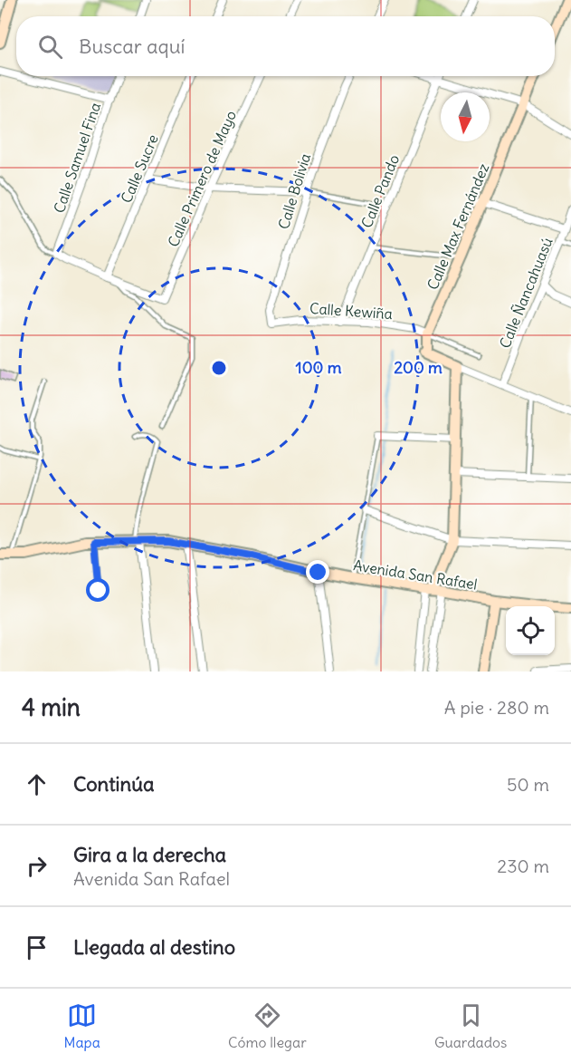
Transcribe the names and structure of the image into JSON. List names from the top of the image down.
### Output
{
  "streets": {
    "street": [
      "Calle Samuel Fina",
      "Calle Sucre",
      "Calle Primero de Mayo",
      "Calle Bolivia",
      "Calle Pando",
      "Calle Max Fernández",
      "Calle Ñancahuasú",
      "Calle Kewiña",
      "Avenida San Rafael"
    ]
  },
  "crossings": [
    ["Calle Bolivia", "Calle Kewiña"],
    ["Calle Pando", "Calle Kewiña"],
    ["Calle Max Fernández", "Calle Kewiña"]
  ],
  "north": "bottom",
  "page": {
    "search": "Buscar aquí",
    "heading": ["4 min", "A pie · 280 m"],
    "list": [
      ["Continúa", "50 m"],
      ["Gira a la derecha", "Avenida San Rafael", "230 m"],
      "Llegada al destino"
    ],
    "nav": ["Mapa", "Cómo llegar", "Guardados"]
  },
  "rings": ["100 m", "200 m"]
}
